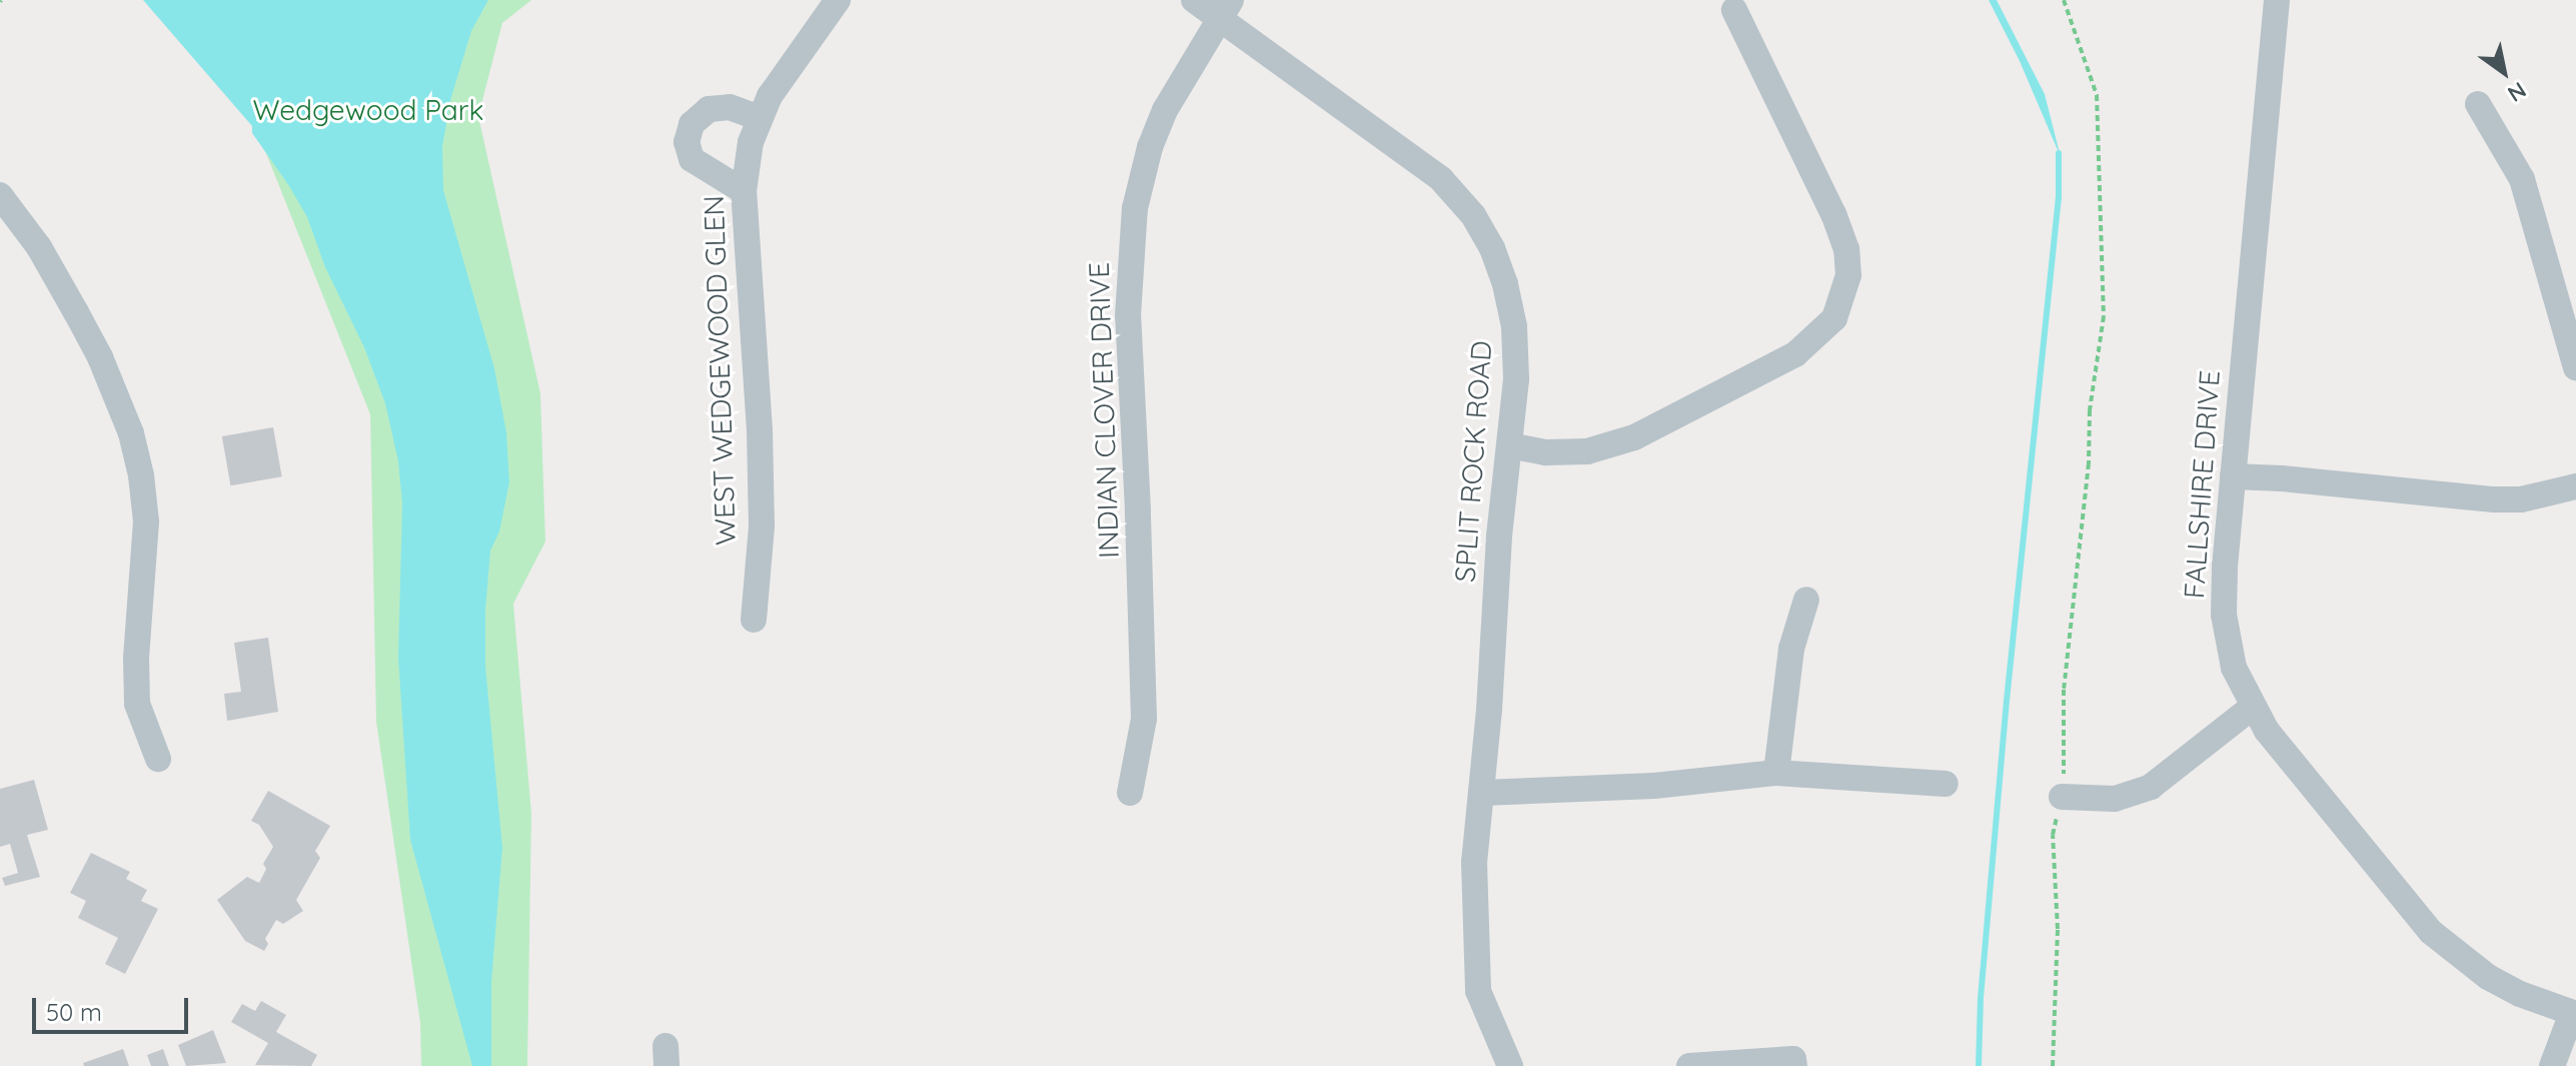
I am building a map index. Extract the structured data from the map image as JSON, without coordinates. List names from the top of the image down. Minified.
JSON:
{"streets":{"street":["WEST WEDGEWOOD GLEN","INDIAN CLOVER DRIVE","SPLIT ROCK ROAD","FALLSHIRE DRIVE"]},"crossings":[["INDIAN CLOVER DRIVE","SPLIT ROCK ROAD"]],"parks":["Wedgewood Park"],"scale_bar":"50 m","north":"bottom right"}
